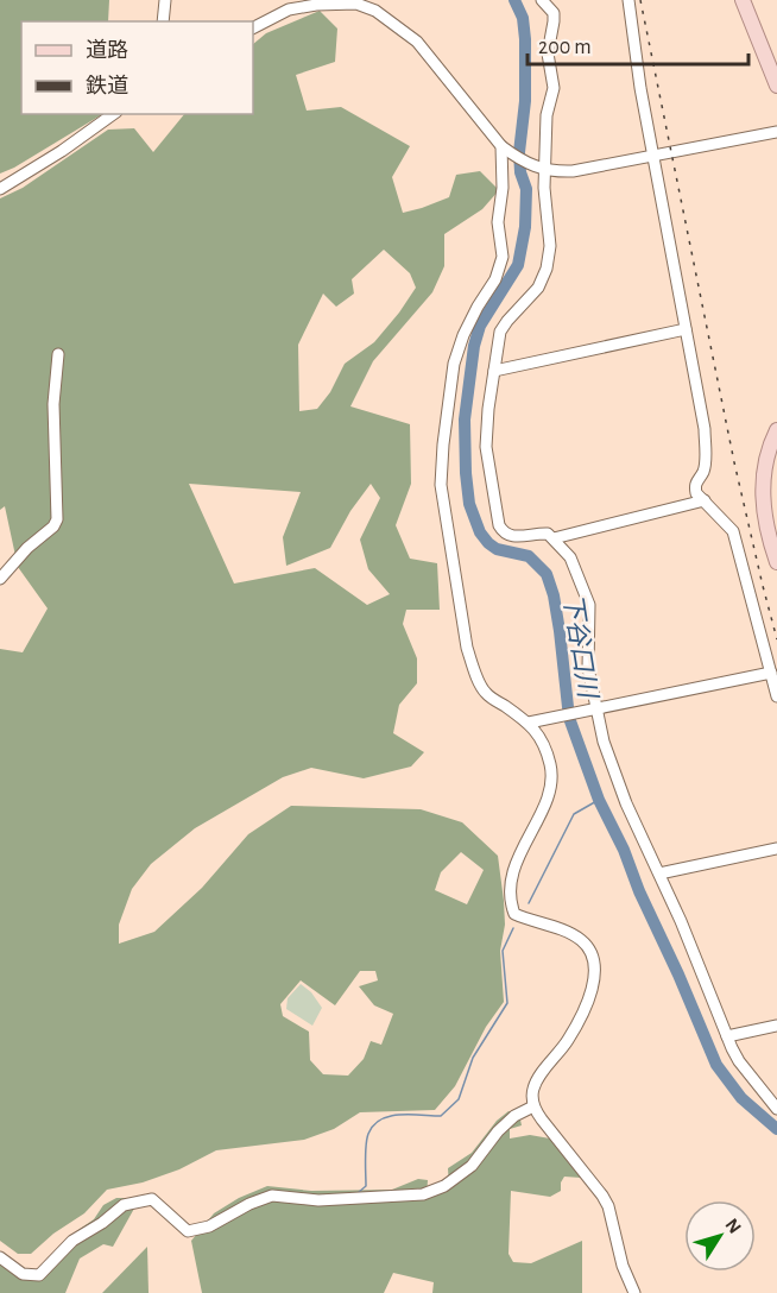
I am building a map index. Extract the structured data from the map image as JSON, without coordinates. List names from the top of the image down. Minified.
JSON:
{"water":["下谷口川"],"legend":["道路","鉄道"],"scale_bar":"200 m","north":"top right"}
